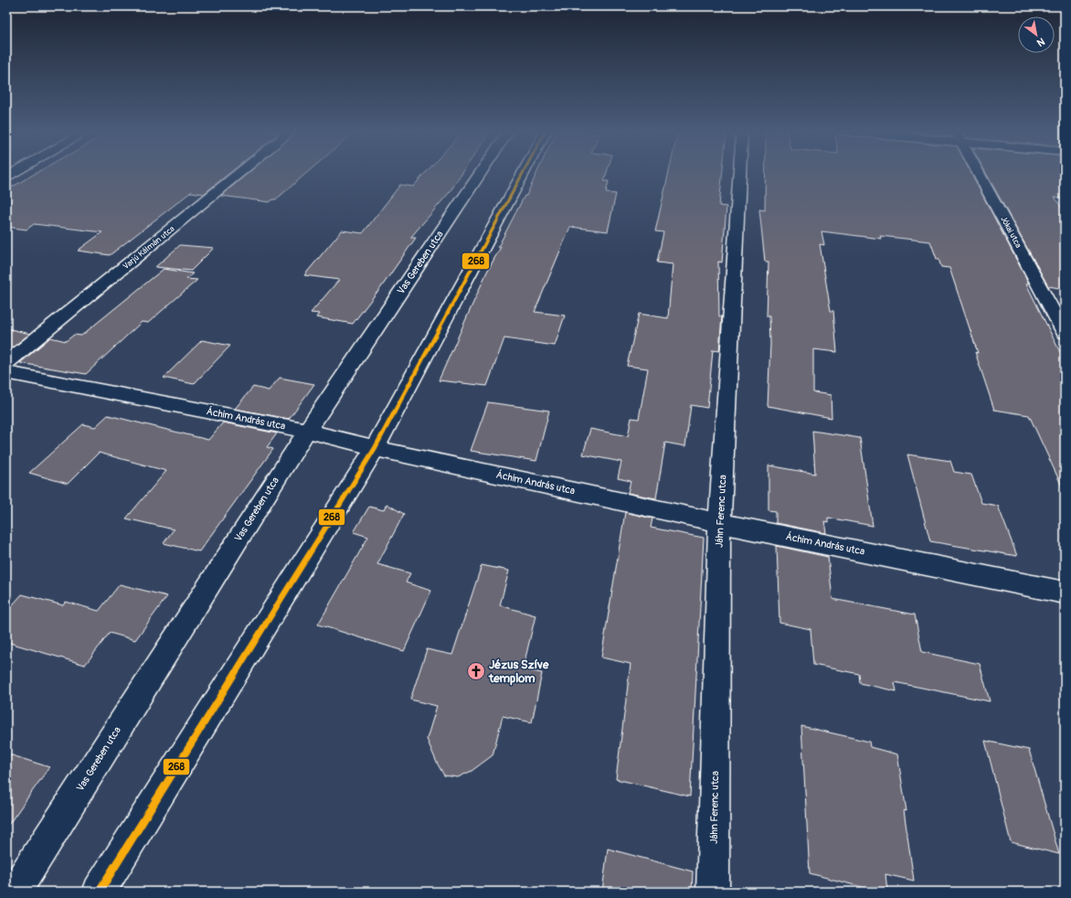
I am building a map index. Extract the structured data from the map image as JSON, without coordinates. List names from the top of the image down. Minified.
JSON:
{"streets":{"street":["Jókai utca","Varjú Kálmán utca","Vas Gereben utca","Áchim András utca","Jáhn Ferenc utca"]},"crossings":[["Vas Gereben utca","Áchim András utca"],["Áchim András utca","Jáhn Ferenc utca"]],"places":{"church":["Jézus Szíve templom"]},"lines":["transit line 268"],"north":"bottom right"}
